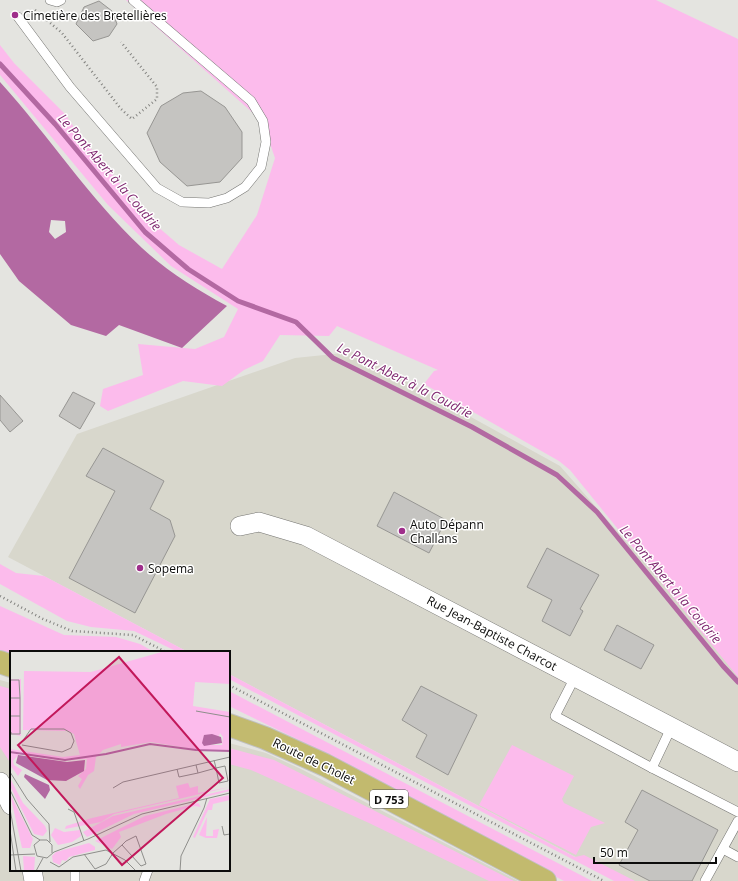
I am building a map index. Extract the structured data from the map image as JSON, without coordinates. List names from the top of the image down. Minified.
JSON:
{"streets":{"main road":["Route de Cholet","D 753"],"street":["Rue Jean-Baptiste Charcot"]},"water":["Le Pont Abert à la Coudrie"],"places":["Cimetière des Bretellières","Auto Dépann Challans","Sopema"],"scale_bar":"50 m"}
